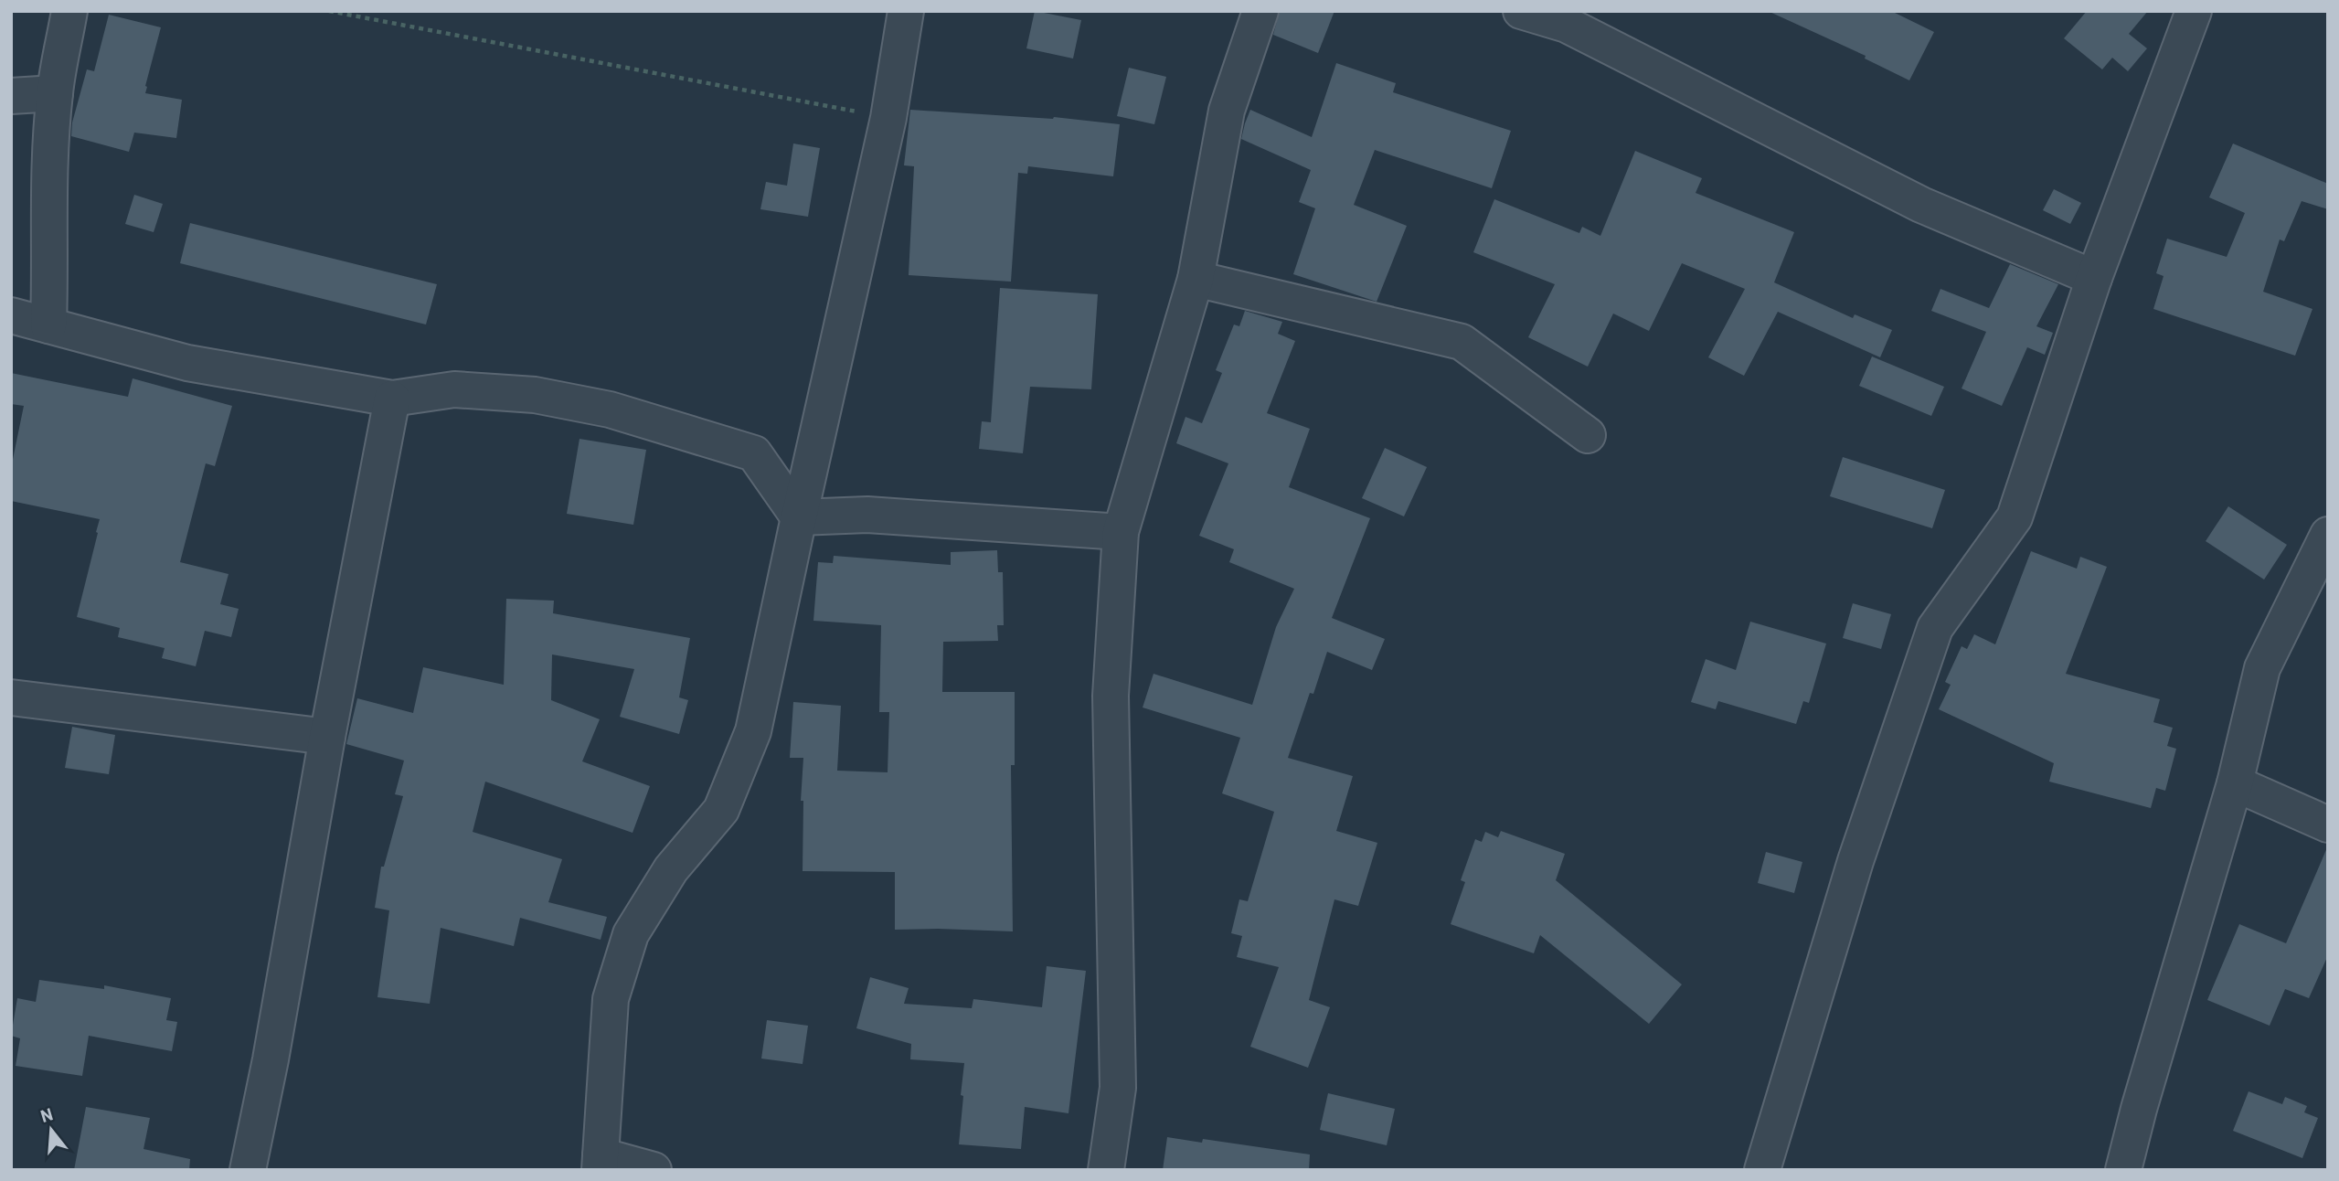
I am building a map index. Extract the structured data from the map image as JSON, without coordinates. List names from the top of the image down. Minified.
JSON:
{"north":"top"}
